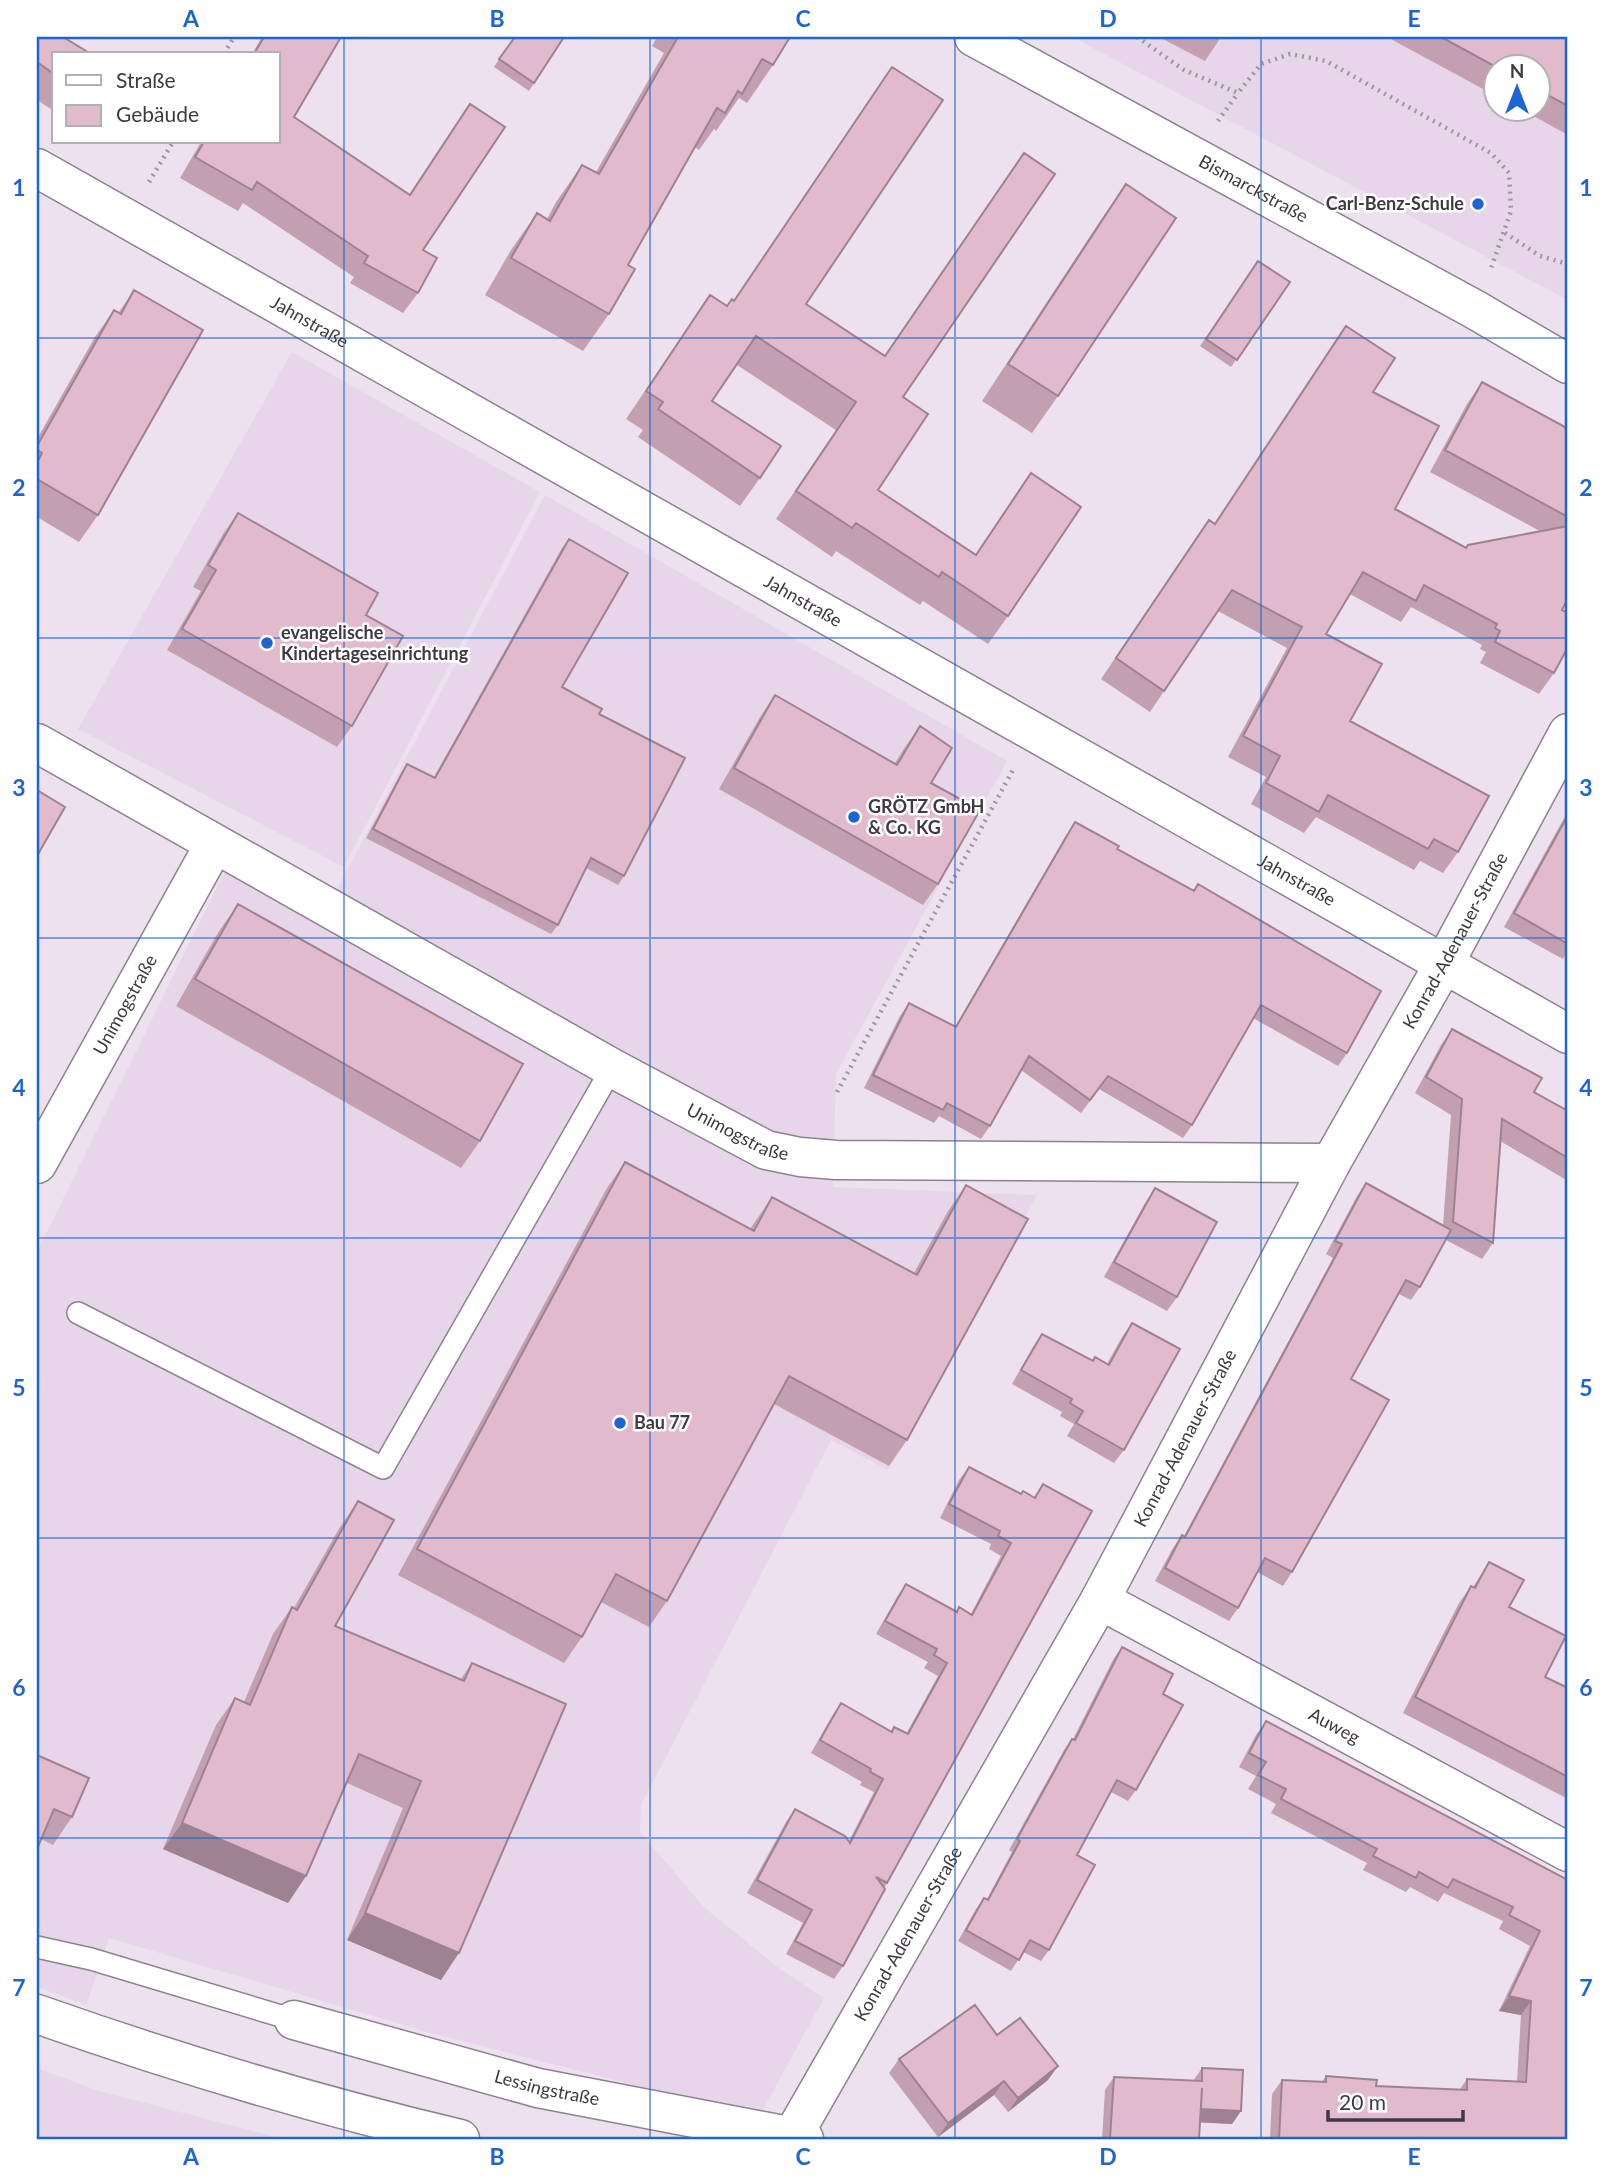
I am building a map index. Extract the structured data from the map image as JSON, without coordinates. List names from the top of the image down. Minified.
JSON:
{"streets":{"street":["Bismarckstraße","Jahnstraße","Konrad-Adenauer-Straße","Unimogstraße","Auweg","Lessingstraße"]},"crossings":[["Jahnstraße","Konrad-Adenauer-Straße"],["Konrad-Adenauer-Straße","Unimogstraße"],["Konrad-Adenauer-Straße","Auweg"],["Konrad-Adenauer-Straße","Lessingstraße"]],"places":["Carl-Benz-Schule","evangelische Kindertageseinrichtung","GRÖTZ GmbH & Co. KG","Bau 77"],"legend":["Straße","Gebäude"],"scale_bar":"20 m","north":"top","grid":{"columns":["A","B","C","D","E"],"rows":["1","2","3","4","5","6","7"]}}
